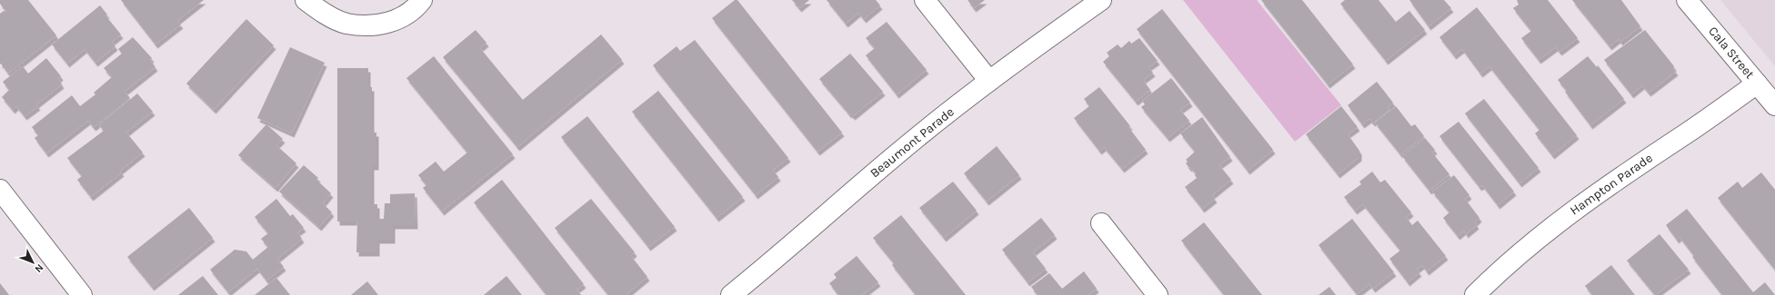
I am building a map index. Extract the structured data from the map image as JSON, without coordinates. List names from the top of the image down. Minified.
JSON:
{"streets":{"street":["Cala Street","Beaumont Parade","Hampton Parade"]},"crossings":[["Cala Street","Hampton Parade"]],"north":"bottom right"}
